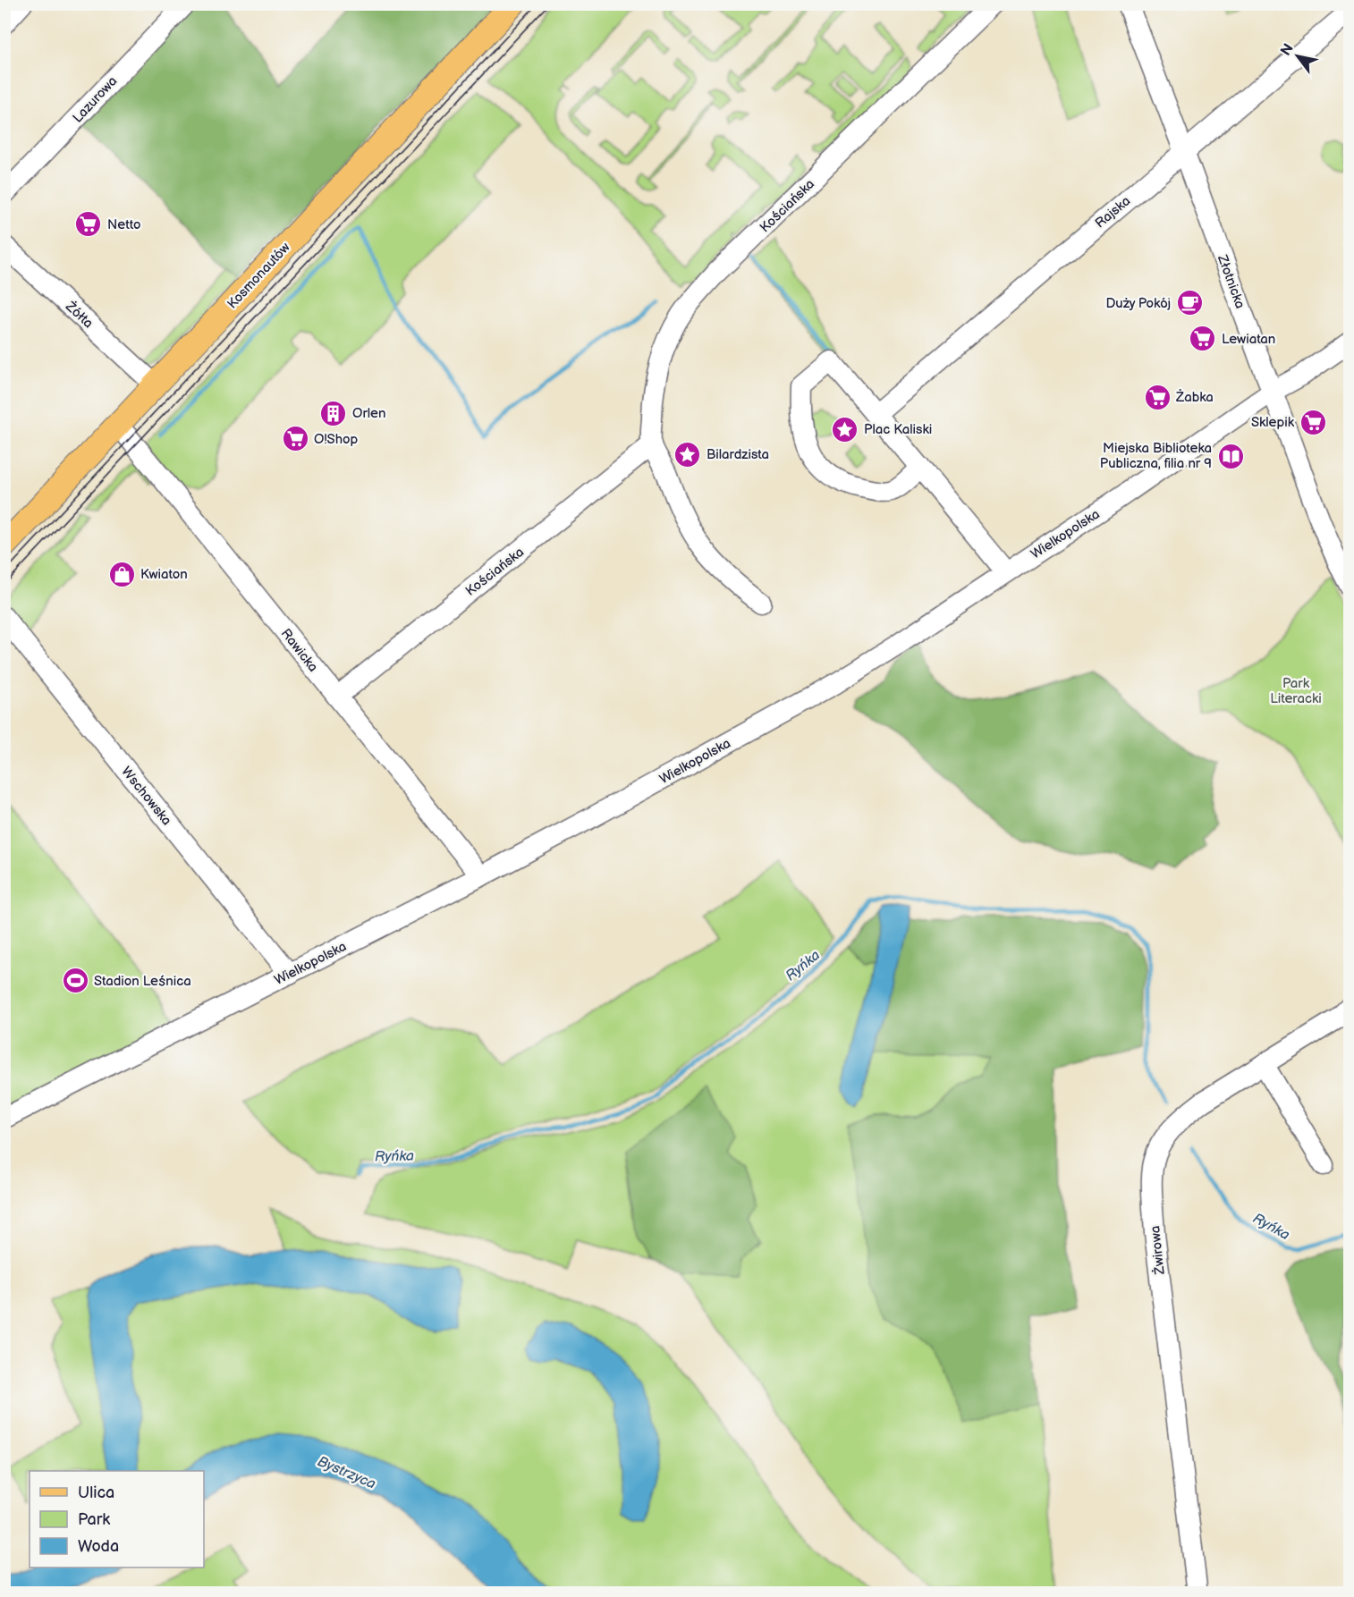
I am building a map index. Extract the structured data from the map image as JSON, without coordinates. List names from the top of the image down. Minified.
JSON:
{"streets":{"main road":["Kosmonautów"],"street":["Lazurowa","Kościańska","Rajska","Złotnicka","Żółta","Wielkopolska","Rawicka","Wschowska","Żwirowa"]},"crossings":[["Kościańska","Rawicka"],["Rajska","Złotnicka"],["Kosmonautów","Żółta"],["Kosmonautów","Rawicka"],["Złotnicka","Wielkopolska"],["Wielkopolska","Rawicka"],["Wielkopolska","Wschowska"]],"water":["Ryńka","Bystrzyca"],"parks":["Park Literacki"],"places":{"supermarket":["Netto","Lewiatan","Żabka","Sklepik","O!Shop"],"cafe":["Duży Pokój"],"building":["Orlen"],"place":["Plac Kaliski","Bilardzista"],"library":["Miejska Biblioteka Publiczna, filia nr 9"],"shop":["Kwiaton"],"sports":["Stadion Leśnica"]},"legend":["Ulica","Park","Woda"],"north":"top left"}
